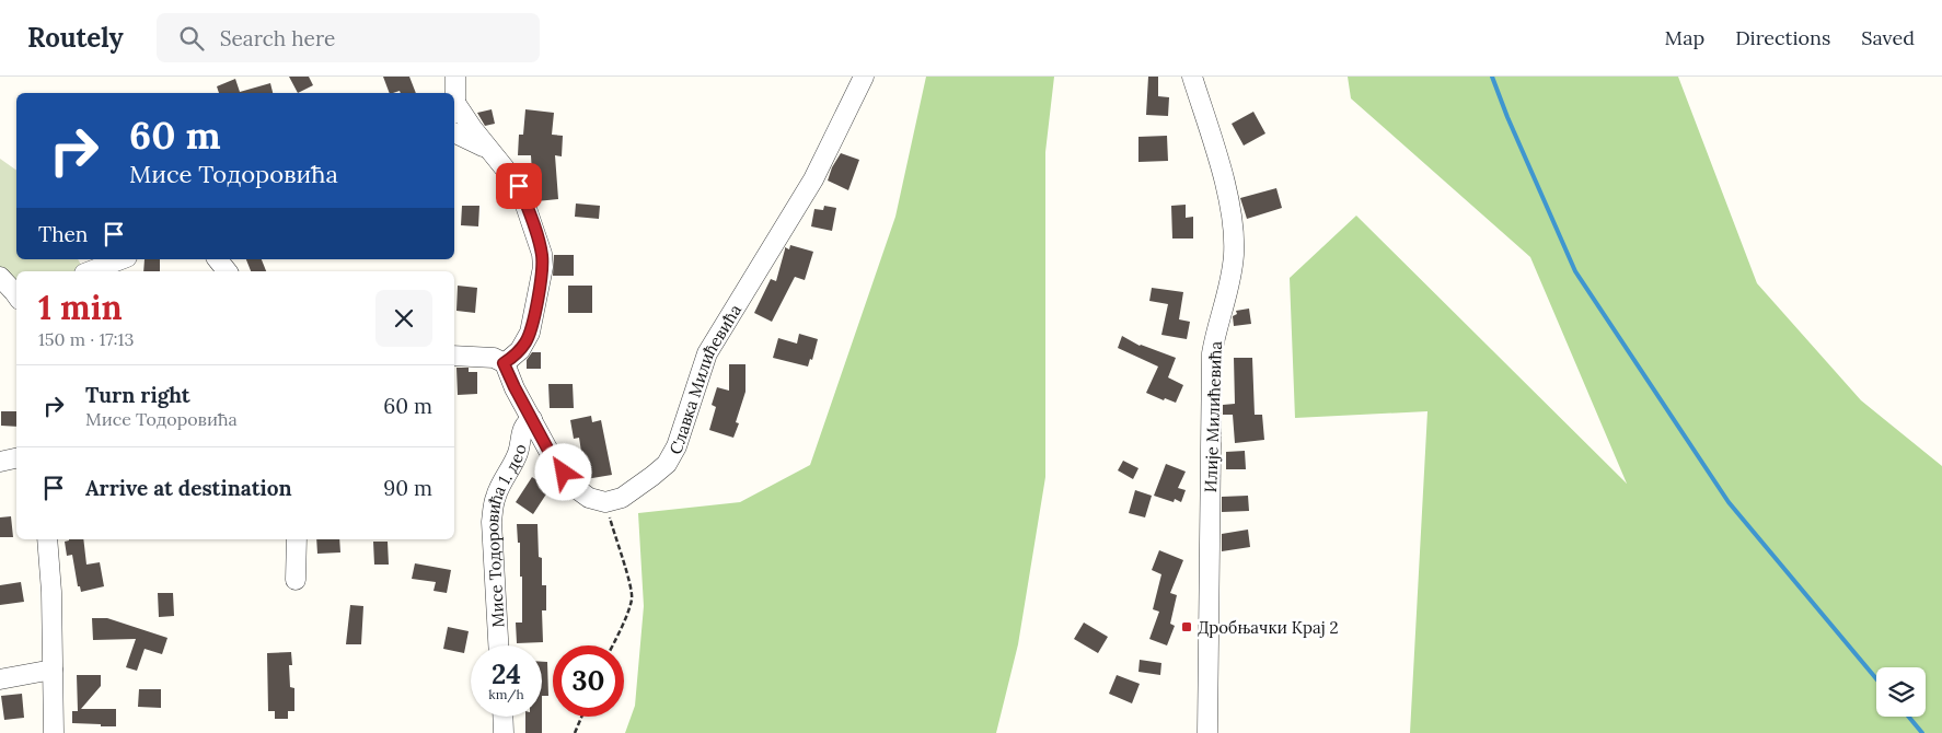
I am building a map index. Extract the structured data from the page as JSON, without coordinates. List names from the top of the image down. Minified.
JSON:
{"streets":{"street":["Славка Милићевића","Илије Милићевића","Мисе Тодоровића 1. део"]},"places":{"transit":["Дробњачки Крај 2"]},"page":{"header":"Routely","search":"Search here","nav":["Map","Directions","Saved"],"turn":["60 m","Мисе Тодоровића"],"then":"Then","heading":["1 min","150 m · 17:13"],"list":[{"name":"Turn right","note":"Мисе Тодоровића","value":"60 m"},{"name":"Arrive at destination","value":"90 m"}],"speed":"24 km/h","limit":"30"}}
